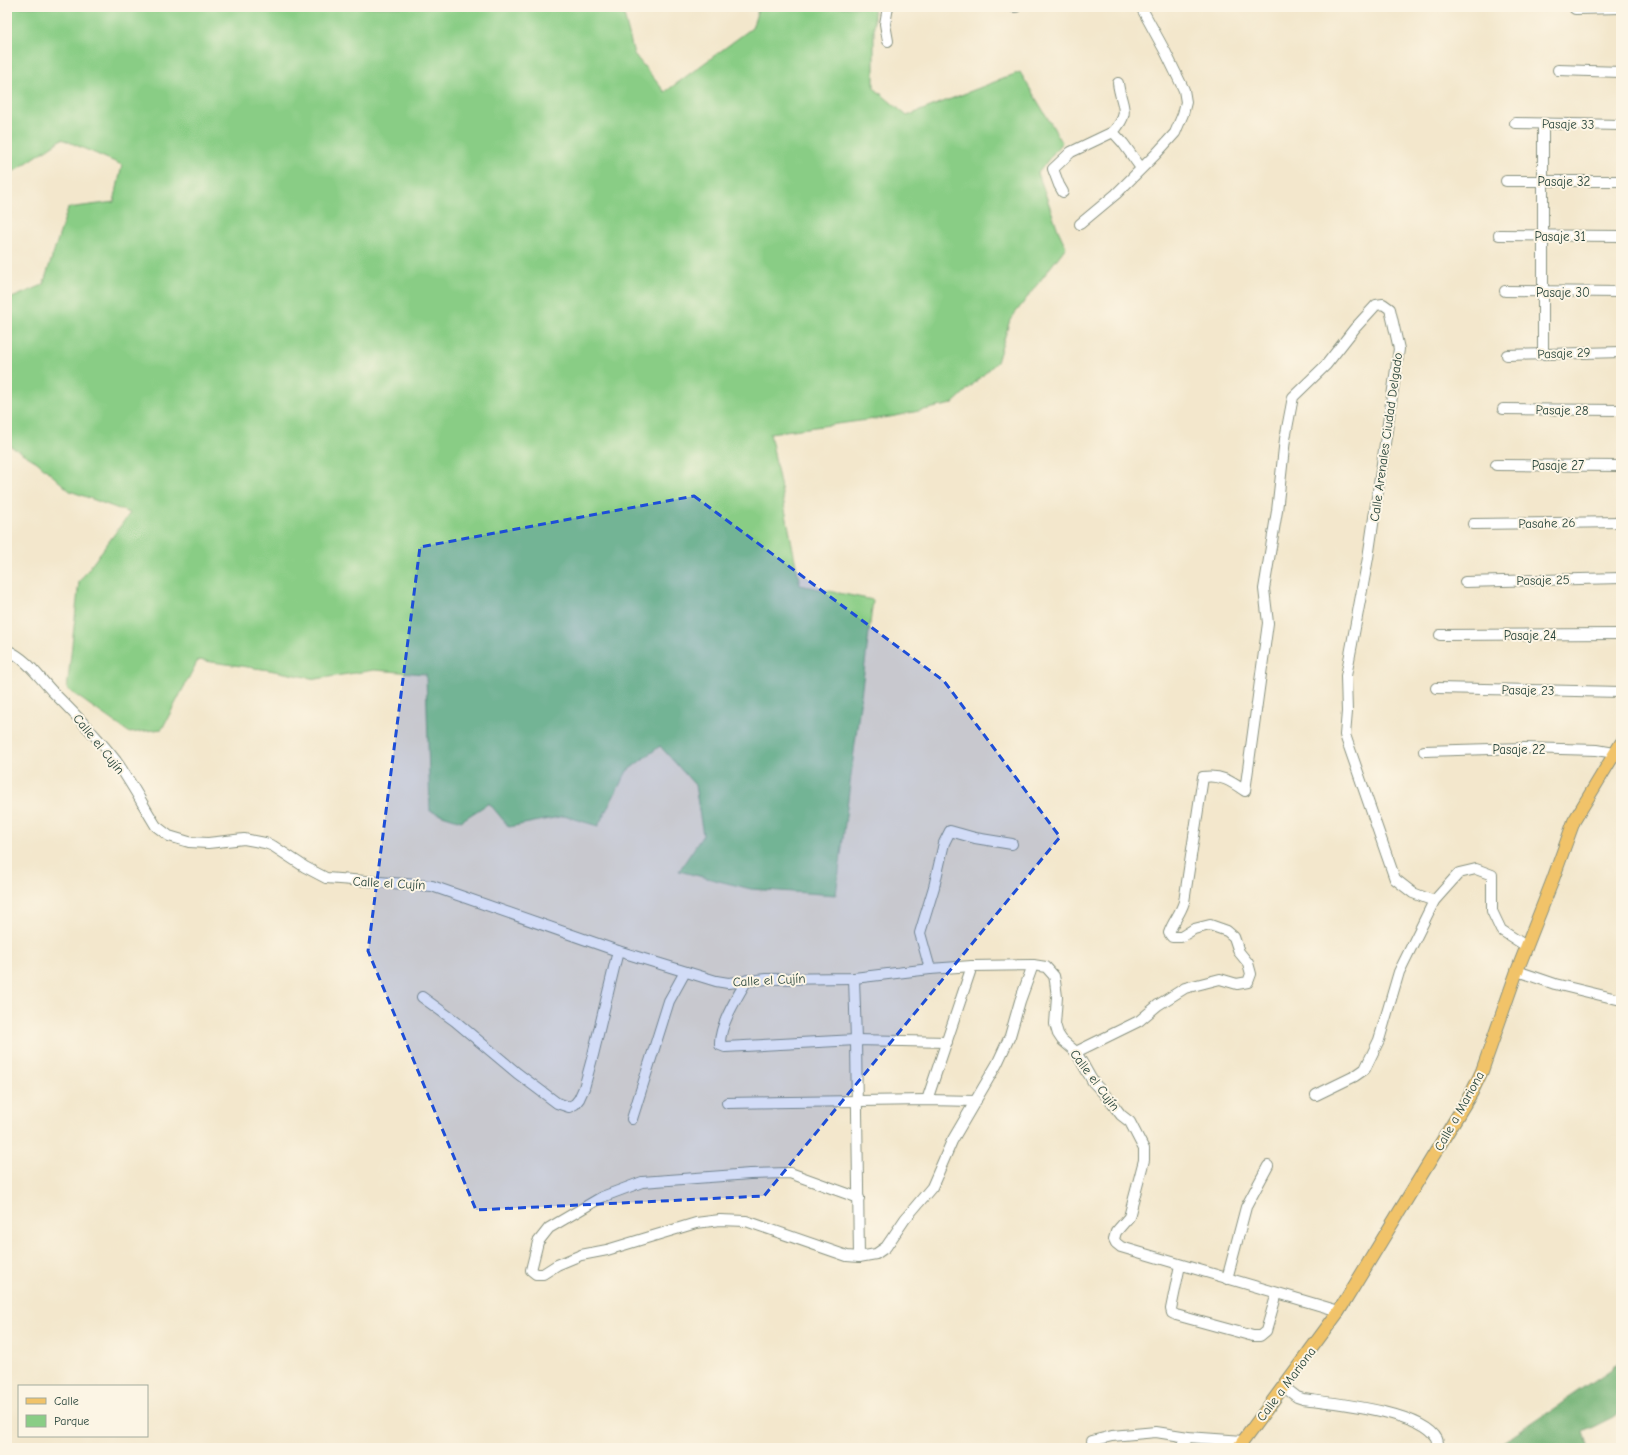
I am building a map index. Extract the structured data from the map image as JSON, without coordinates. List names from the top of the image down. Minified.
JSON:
{"streets":{"main road":["Calle a Mariona"],"street":["Pasaje 33","Pasaje 32","Pasaje 31","Pasaje 30","Pasaje 29","Pasaje 28","Calle Arenales Ciudad Delgado","Pasaje 27","Pasahe 26","Pasaje 25","Pasaje 24","Pasaje 23","Calle el Cujín","Pasaje 22"]},"crossings":[["Calle Arenales Ciudad Delgado","Calle el Cujín"],["Calle el Cujín","Calle a Mariona"],["Pasaje 22","Calle a Mariona"]],"legend":["Calle","Parque"]}
